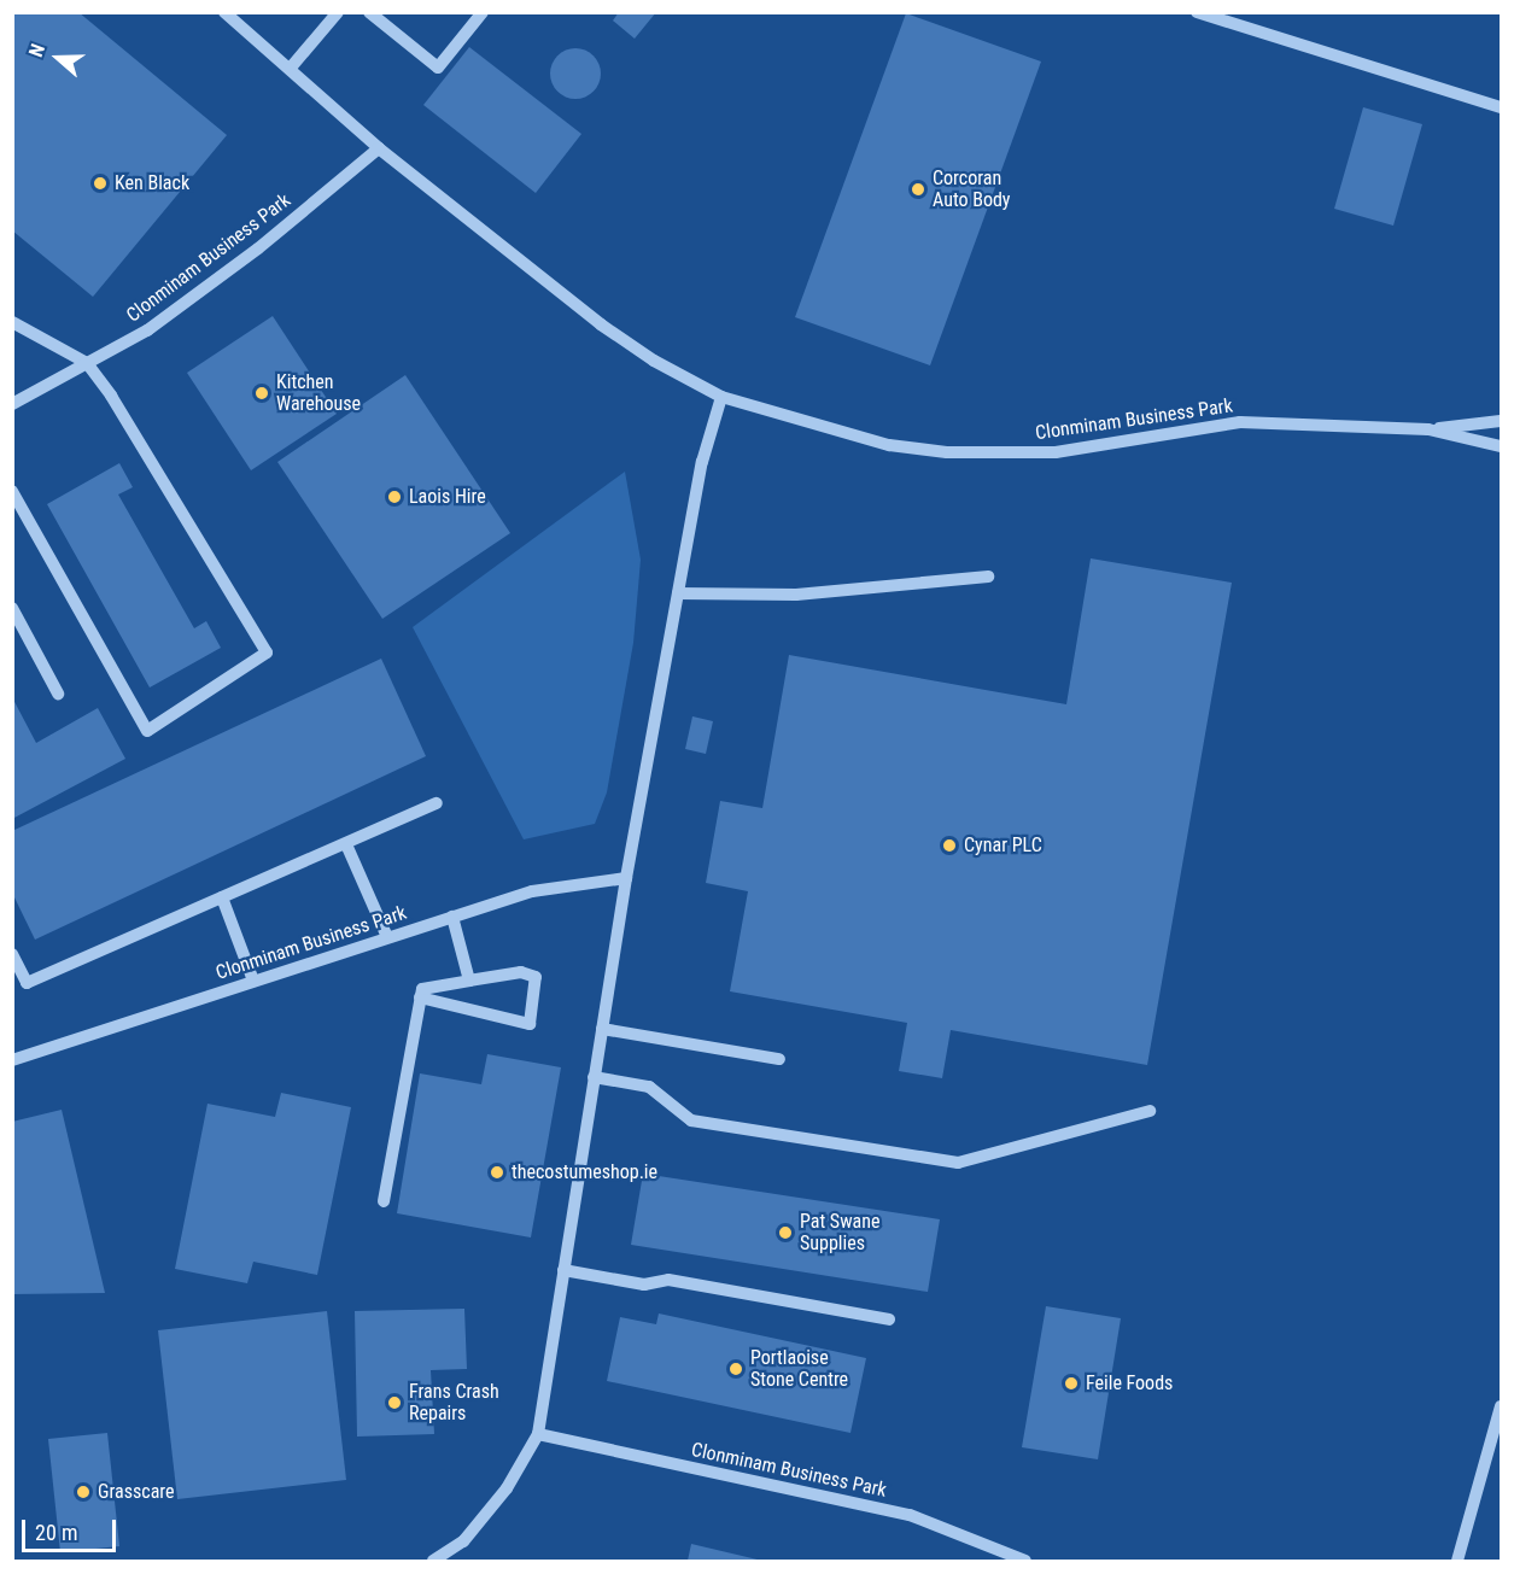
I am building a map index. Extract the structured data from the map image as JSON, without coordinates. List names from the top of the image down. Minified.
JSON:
{"streets":{"street":["Clonminam Business Park"]},"places":["Ken Black","Corcoran Auto Body","Kitchen Warehouse","Laois Hire","Cynar PLC","thecostumeshop.ie","Pat Swane Supplies","Portlaoise Stone Centre","Feile Foods","Frans Crash Repairs","Grasscare"],"scale_bar":"20 m","north":"left"}
